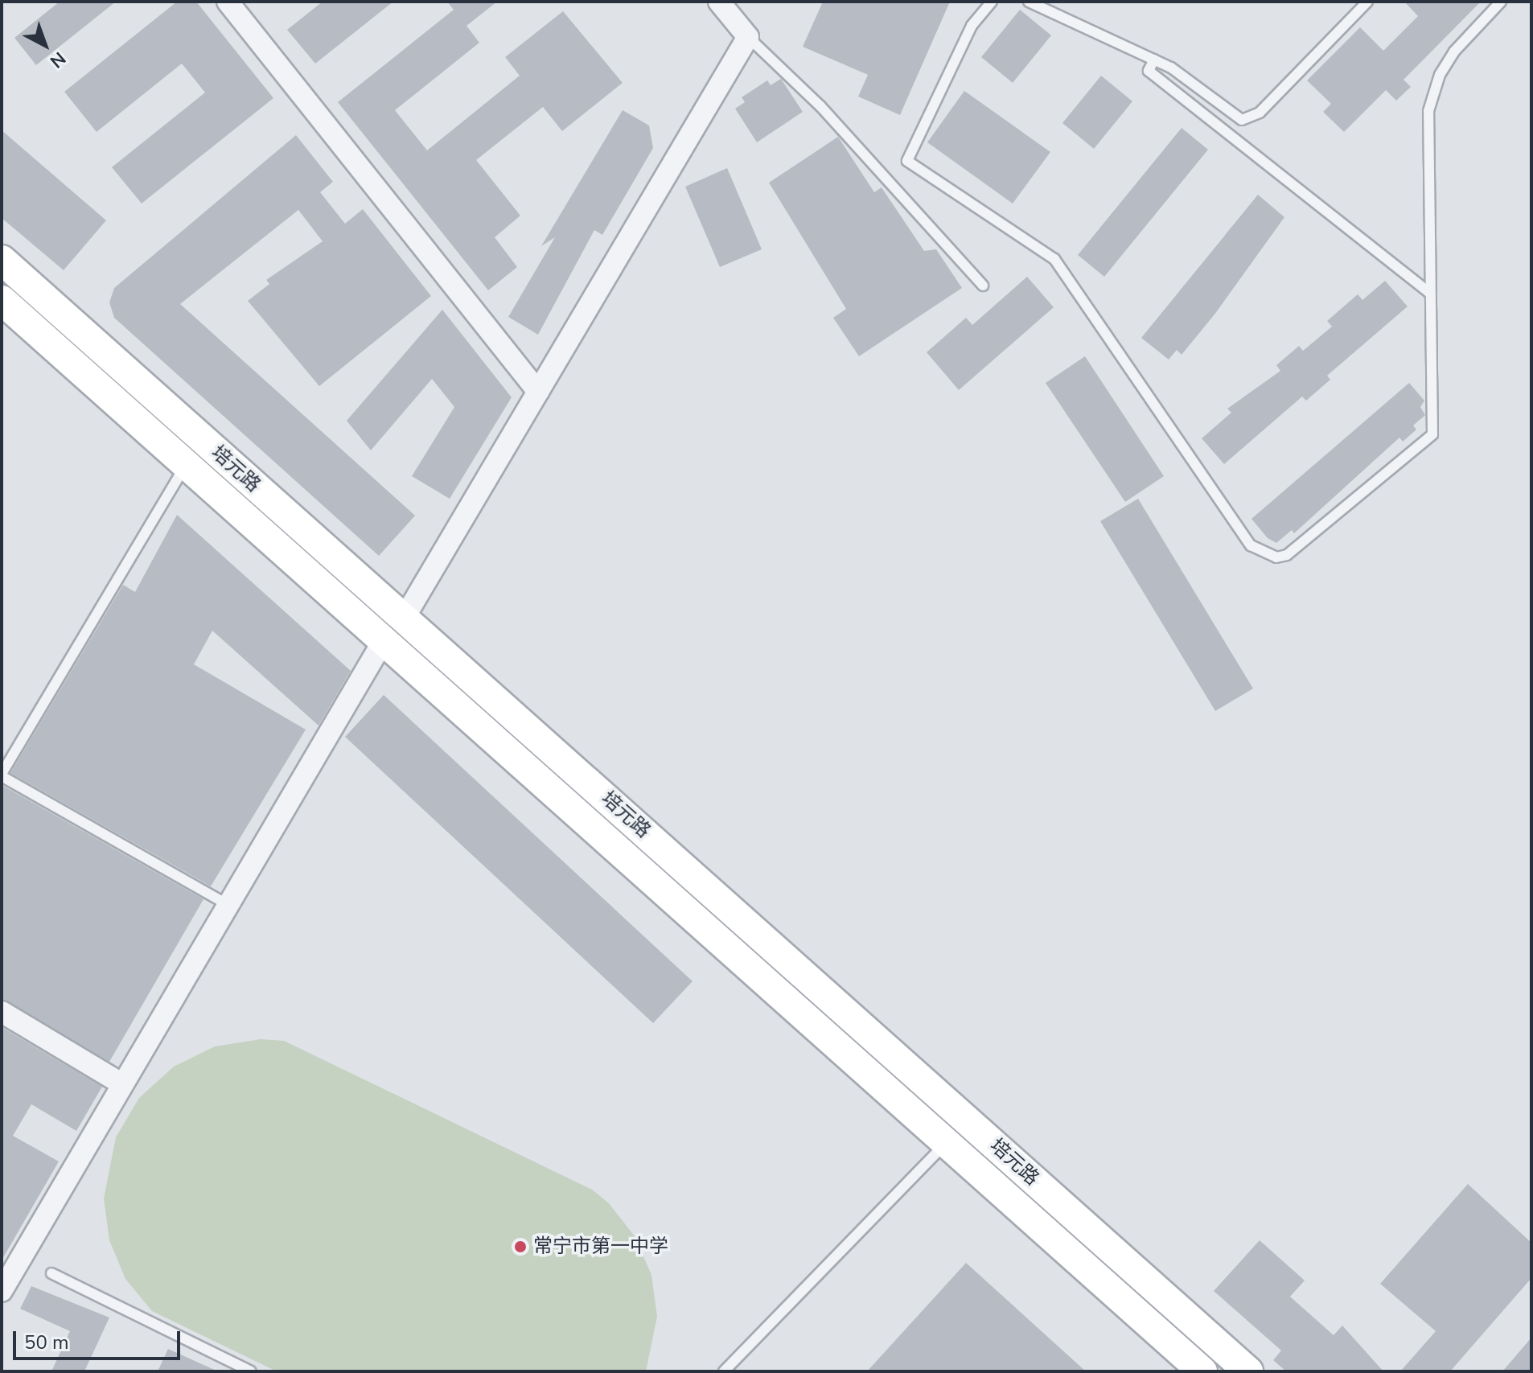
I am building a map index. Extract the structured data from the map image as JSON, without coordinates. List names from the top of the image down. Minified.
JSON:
{"streets":{"main road":["培元路"]},"places":["常宁市第一中学"],"scale_bar":"50 m","north":"bottom right"}
